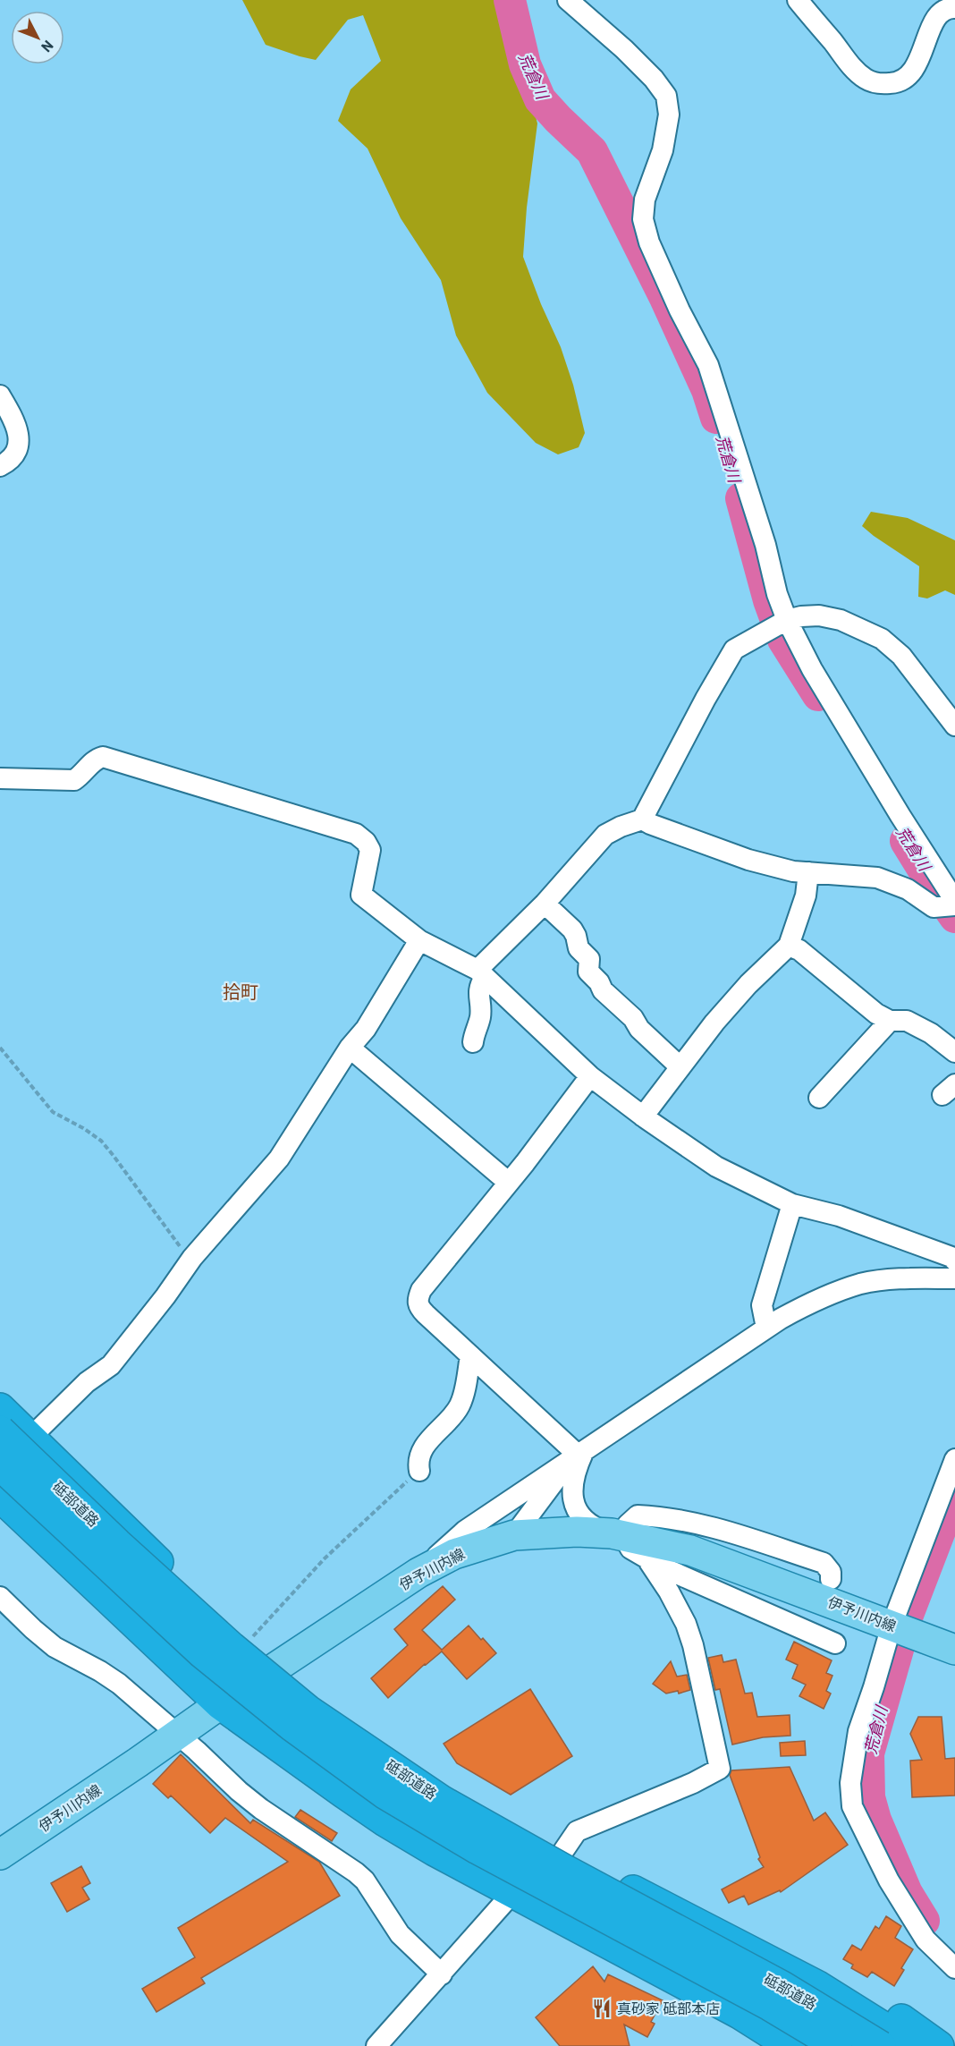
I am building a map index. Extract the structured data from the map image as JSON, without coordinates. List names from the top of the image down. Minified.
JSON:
{"streets":{"highway":["砥部道路"],"main road":["伊予川内線"]},"districts":["拾町"],"water":["荒倉川"],"places":{"restaurant":["真砂家 砥部本店"]},"north":"bottom right"}
